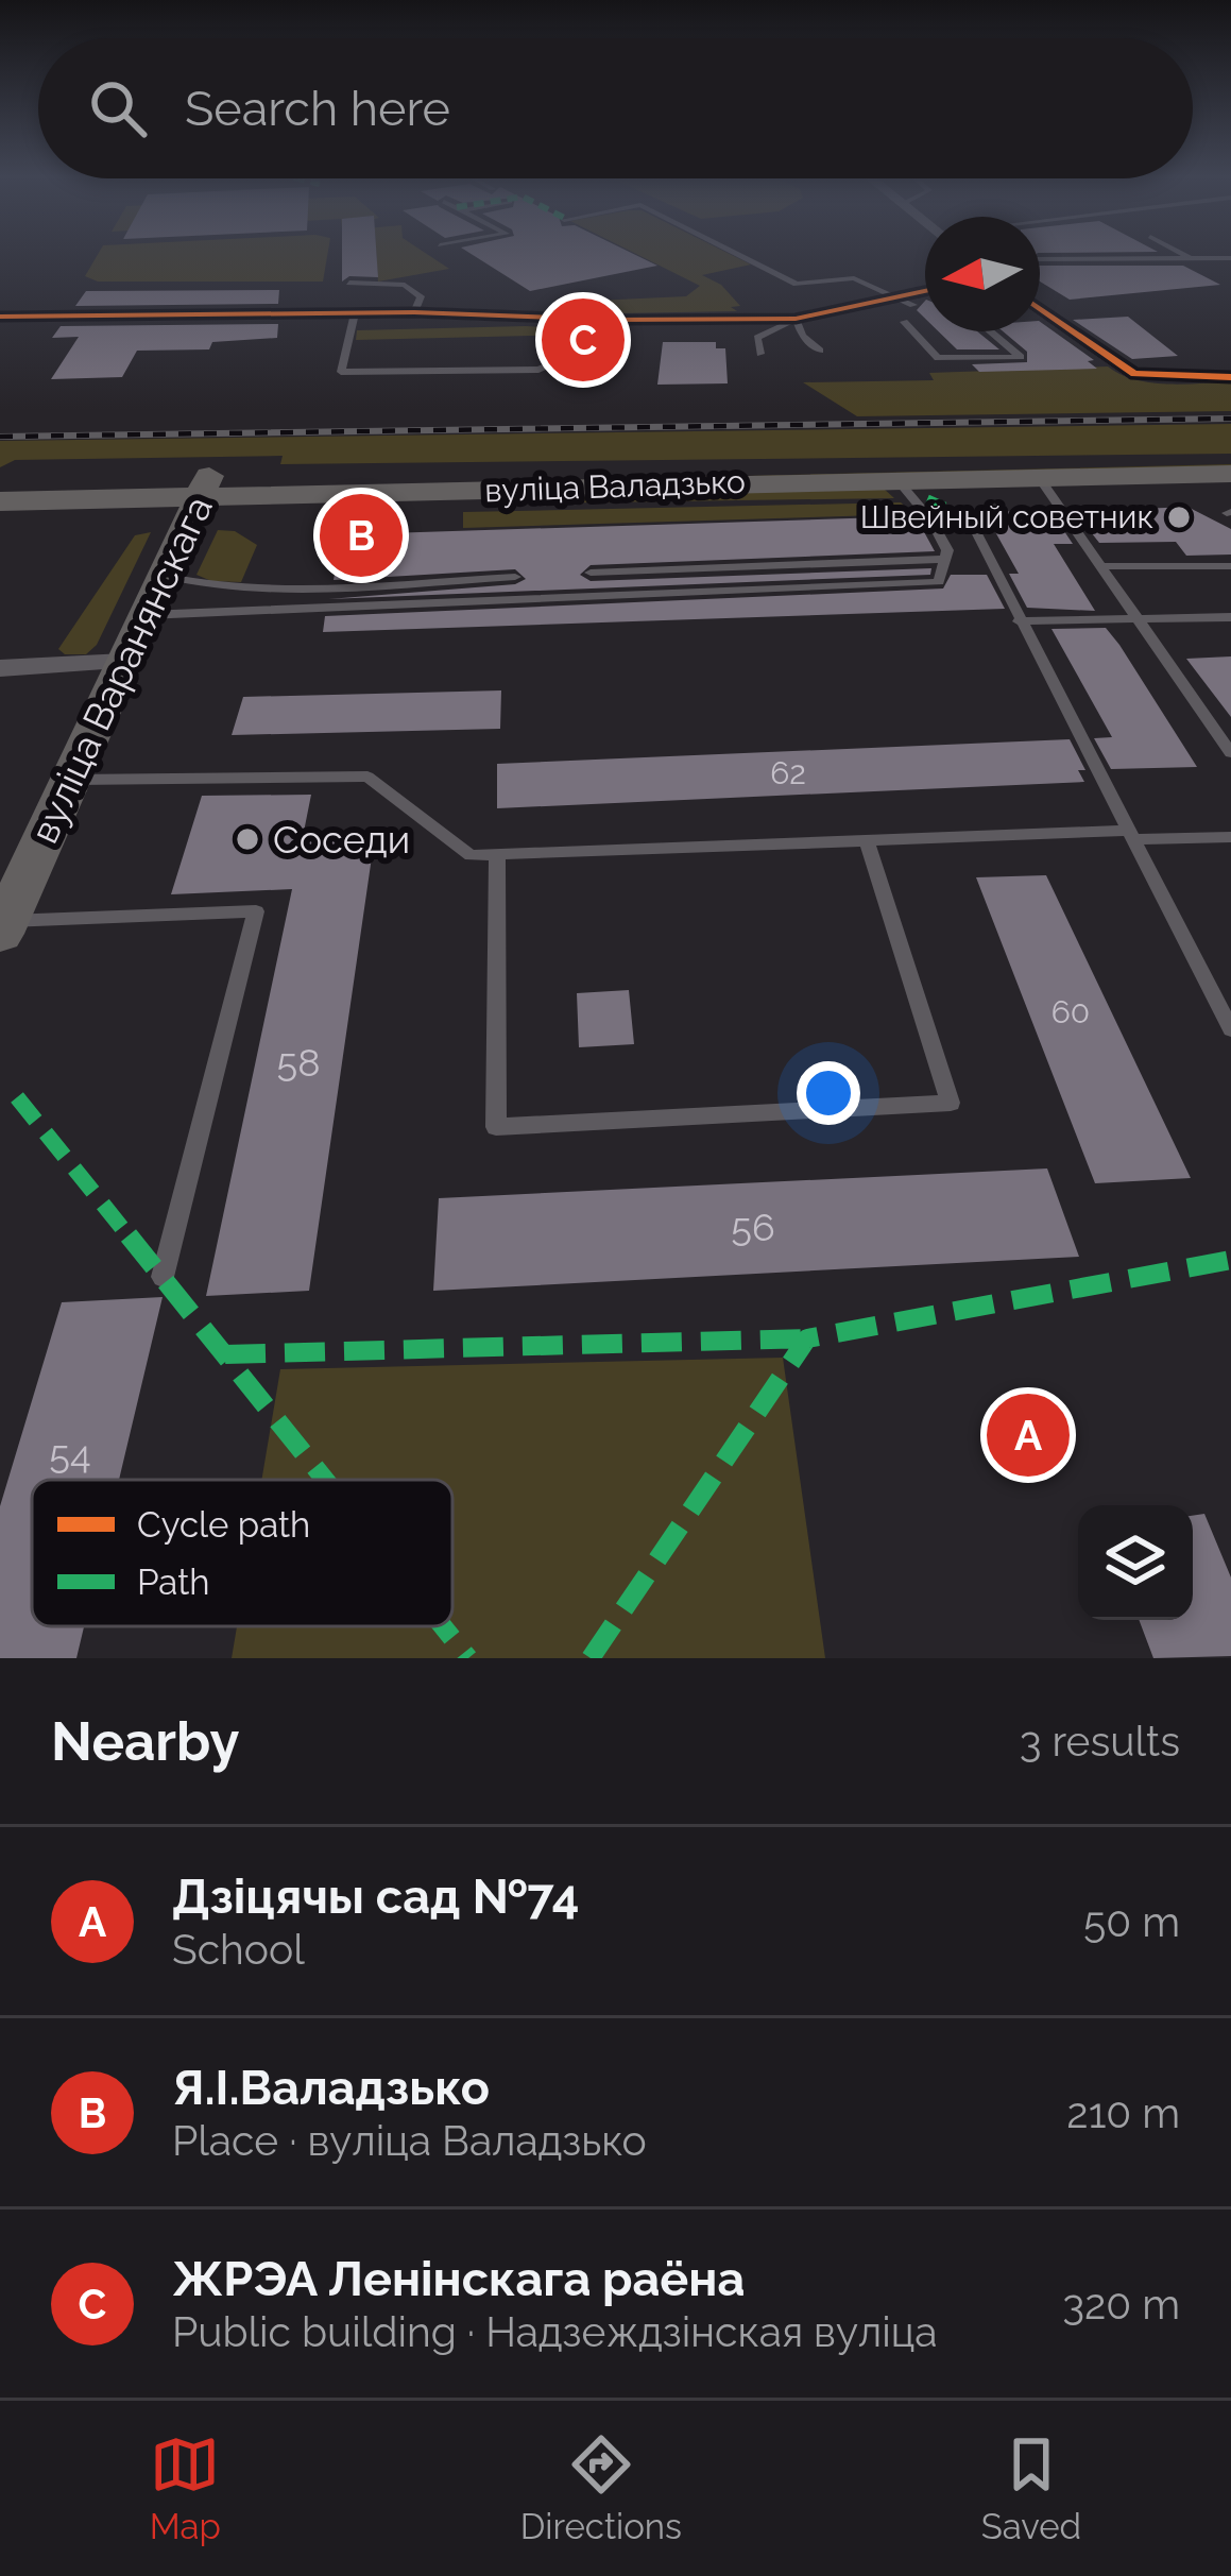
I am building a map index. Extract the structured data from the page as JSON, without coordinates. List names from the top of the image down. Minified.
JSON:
{"streets":{"main road":["вуліца Валадзько","вуліца Варанянскага"]},"crossings":[["вуліца Валадзько","вуліца Варанянскага"]],"places":["Швейный советник","Соседи"],"house_numbers":["62","60","58","56","54"],"legend":["Cycle path","Path"],"north":"left","page":{"search":"Search here","pins":["C","B","A"],"heading":["Nearby","3 results"],"list":[{"mark":"A","name":"Дзіцячы сад №74","note":"School","value":"50 m"},{"mark":"B","name":"Я.І.Валадзько","note":"Place · вуліца Валадзько","value":"210 m"},{"mark":"C","name":"ЖРЭА Ленінскага раёна","note":"Public building · Надзеждзінская вуліца","value":"320 m"}],"nav":["Map","Directions","Saved"]}}
